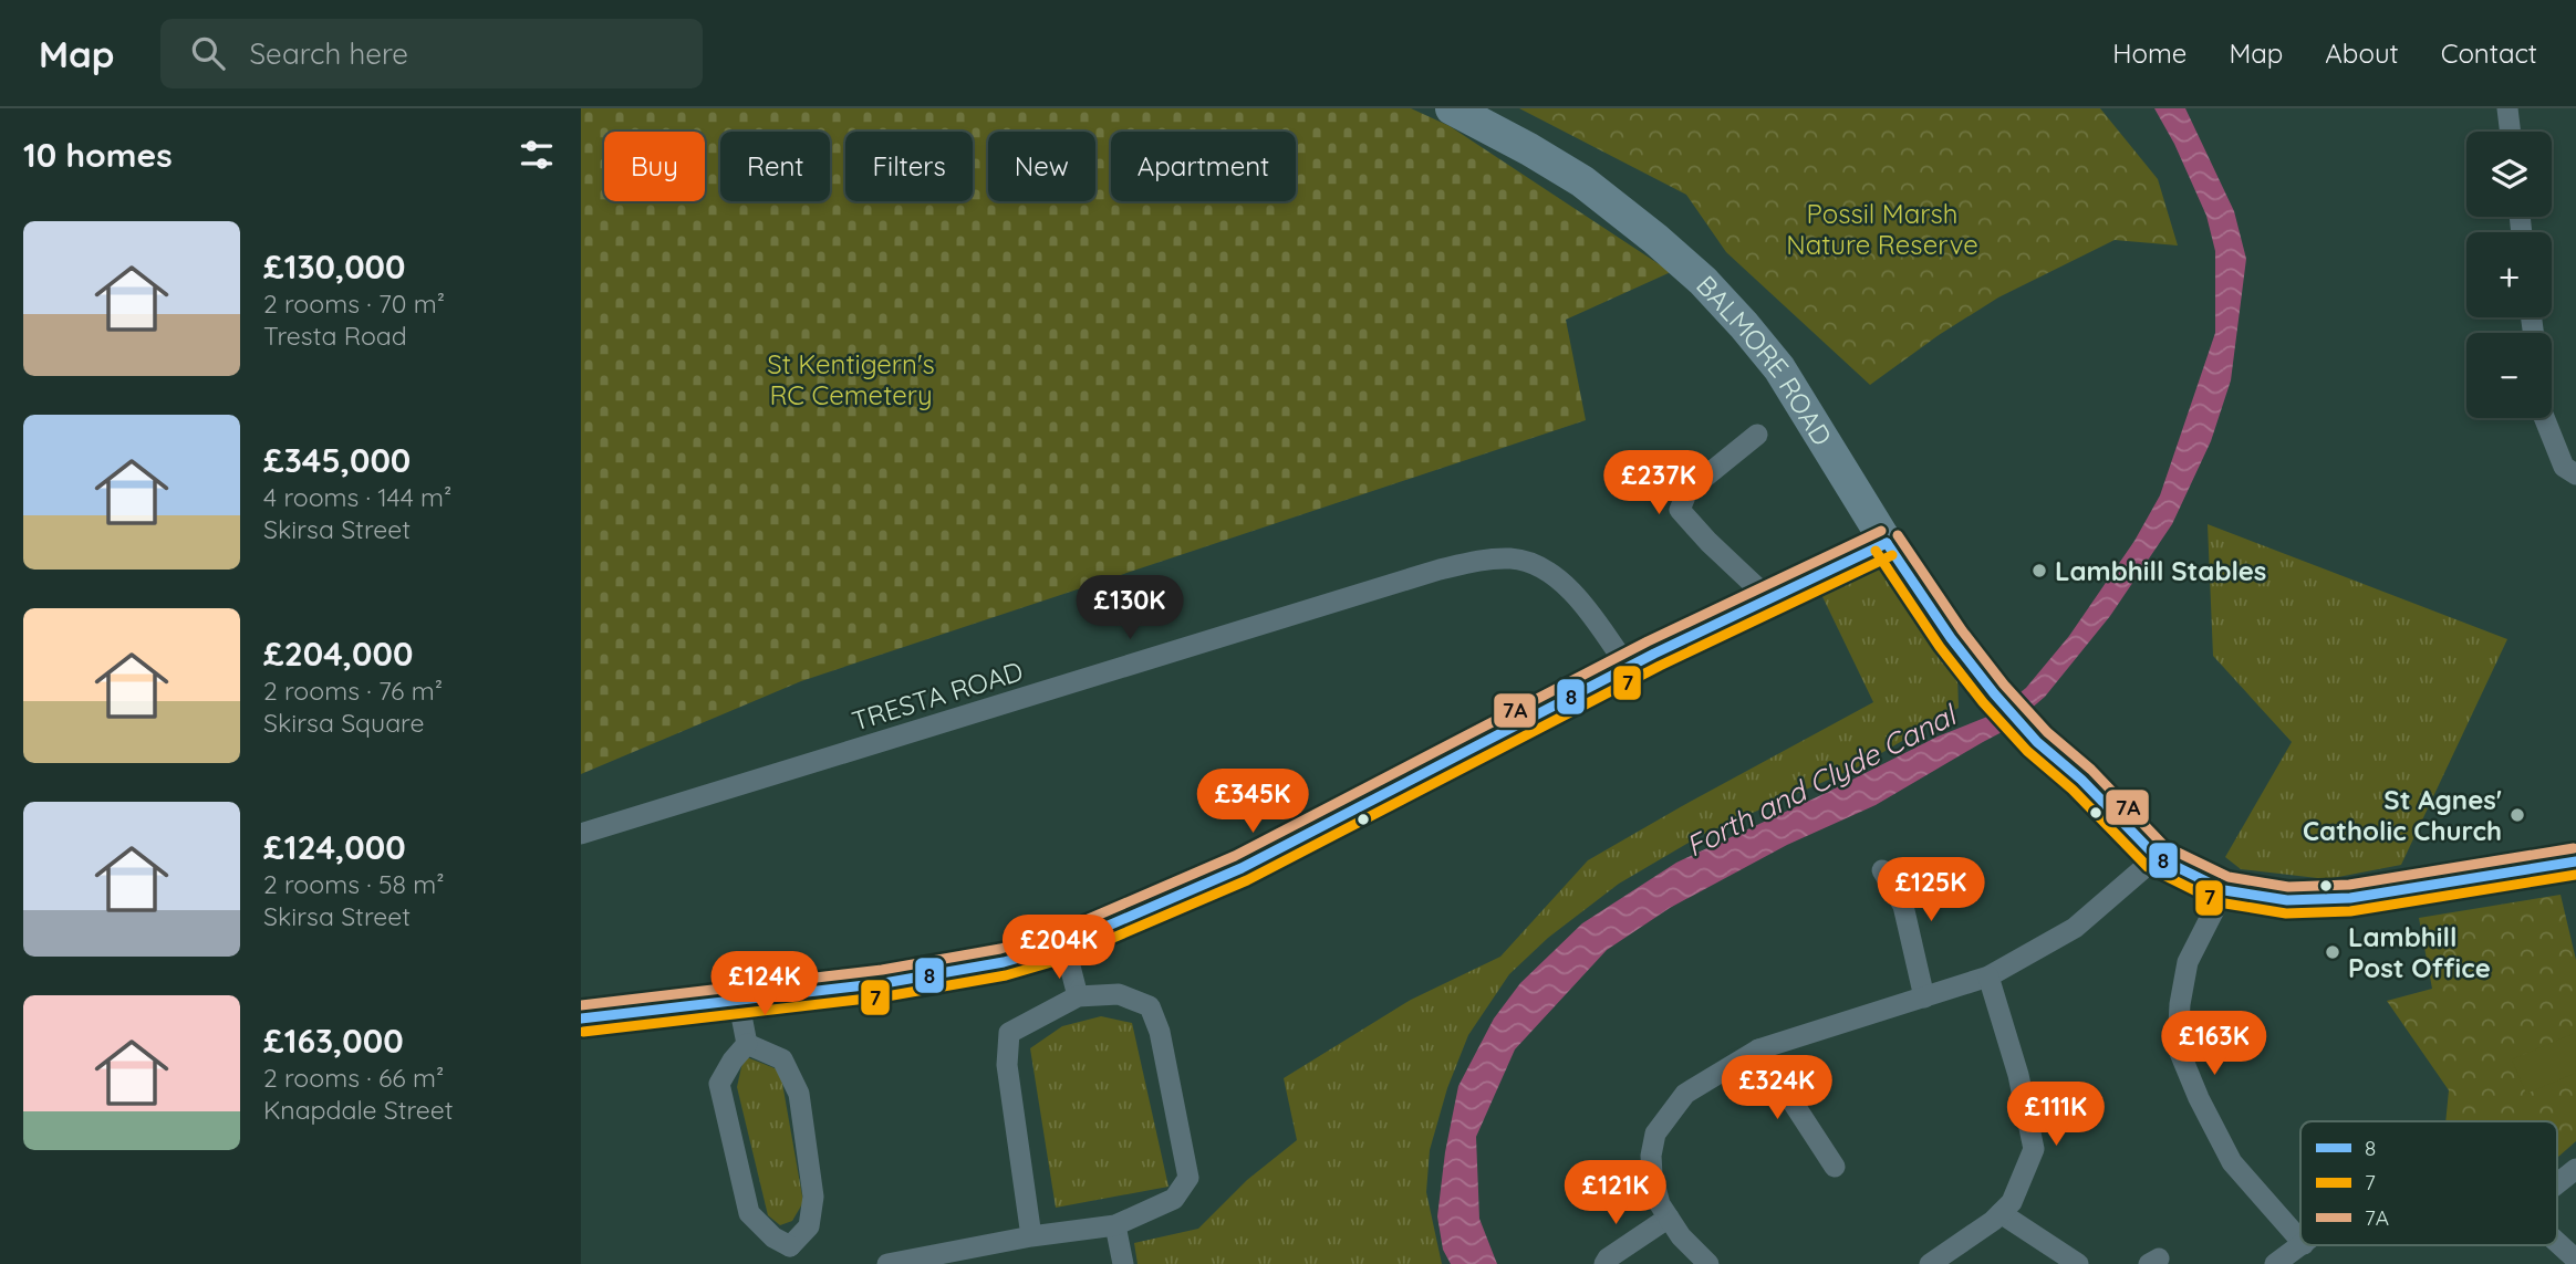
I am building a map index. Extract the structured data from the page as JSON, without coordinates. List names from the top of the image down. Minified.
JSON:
{"streets":{"main road":["BALMORE ROAD"],"street":["TRESTA ROAD"]},"water":["Forth and Clyde Canal"],"parks":["Possil Marsh Nature Reserve","St Kentigern's RC Cemetery"],"places":["Lambhill Stables","St Agnes' Catholic Church","Lambhill Post Office"],"lines":["transit line 7A","transit line 8","transit line 7"],"legend":["8","7","7A"],"page":{"header":"Map","search":"Search here","nav":["Home","Map","About","Contact"],"heading":"10 homes","map_buttons":["+","−"],"chip":["Buy","Rent","Filters","New","Apartment"],"list":[{"name":"£130,000","note":"2 rooms · 70 m² · Tresta Road"},{"name":"£345,000","note":"4 rooms · 144 m² · Skirsa Street"},{"name":"£204,000","note":"2 rooms · 76 m² · Skirsa Square"},{"name":"£124,000","note":"2 rooms · 58 m² · Skirsa Street"},{"name":"£163,000","note":"2 rooms · 66 m² · Knapdale Street"}],"price":["£237K","£130K","£345K","£125K","£204K","£124K","£163K","£324K","£111K","£121K"]}}
